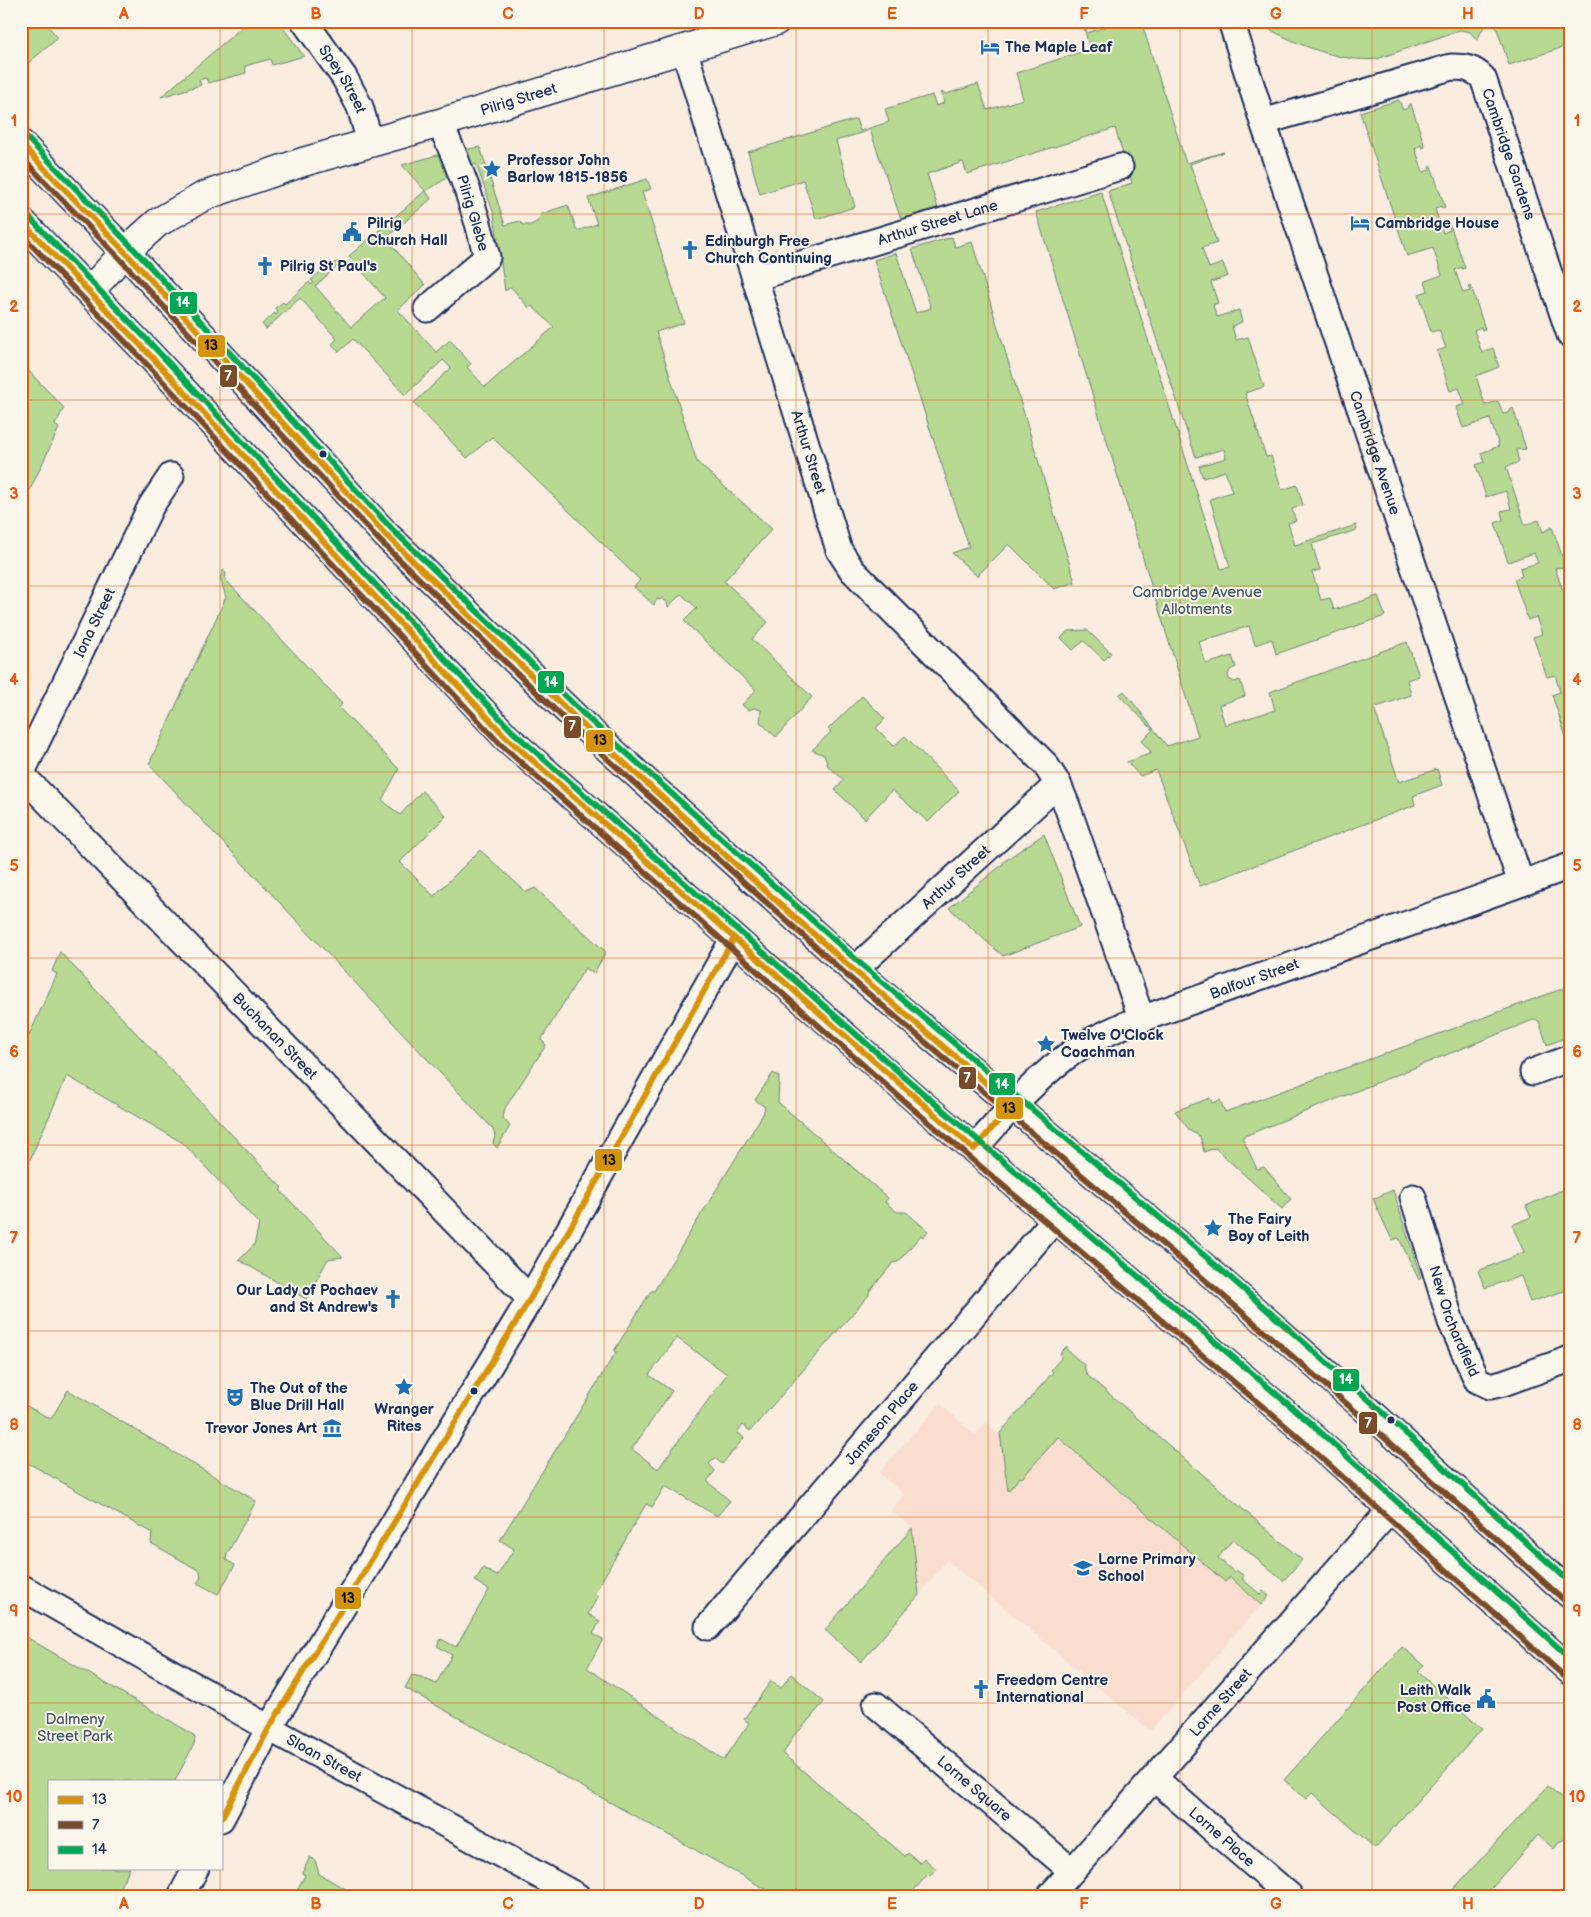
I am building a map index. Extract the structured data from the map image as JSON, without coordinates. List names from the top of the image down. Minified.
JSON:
{"streets":{"main road":["Pilrig Street"],"street":["Spey Street","Cambridge Gardens","Pilrig Glebe","Arthur Street Lane","Arthur Street","Cambridge Avenue","Iona Street","Balfour Street","Buchanan Street","New Orchardfield","Jameson Place","Lorne Street","Sloan Street","Lorne Square","Lorne Place"]},"crossings":[["Spey Street","Pilrig Street"],["Pilrig Street","Pilrig Glebe"],["Pilrig Street","Arthur Street"],["Cambridge Gardens","Cambridge Avenue"],["Arthur Street Lane","Arthur Street"],["Arthur Street","Balfour Street"],["Cambridge Avenue","Balfour Street"],["Iona Street","Buchanan Street"],["Lorne Street","Lorne Square"],["Lorne Street","Lorne Place"]],"parks":["Cambridge Avenue Allotments","Dalmeny Street Park"],"places":{"hotel":["The Maple Leaf","Cambridge House"],"place":["Professor John Barlow 1815-1856","Twelve O'Clock Coachman","The Fairy Boy of Leith","Wranger Rites"],"public building":["Pilrig Church Hall","Leith Walk Post Office"],"church":["Edinburgh Free Church Continuing","Pilrig St Paul's","Our Lady of Pochaev and St Andrew's","Freedom Centre International"],"theatre":["The Out of the Blue Drill Hall"],"museum":["Trevor Jones Art"],"school or university":["Lorne Primary School"]},"lines":["transit line 14","transit line 13","transit line 7"],"legend":["13","7","14"],"grid":{"columns":["A","B","C","D","E","F","G","H"],"rows":["1","2","3","4","5","6","7","8","9","10"]}}
